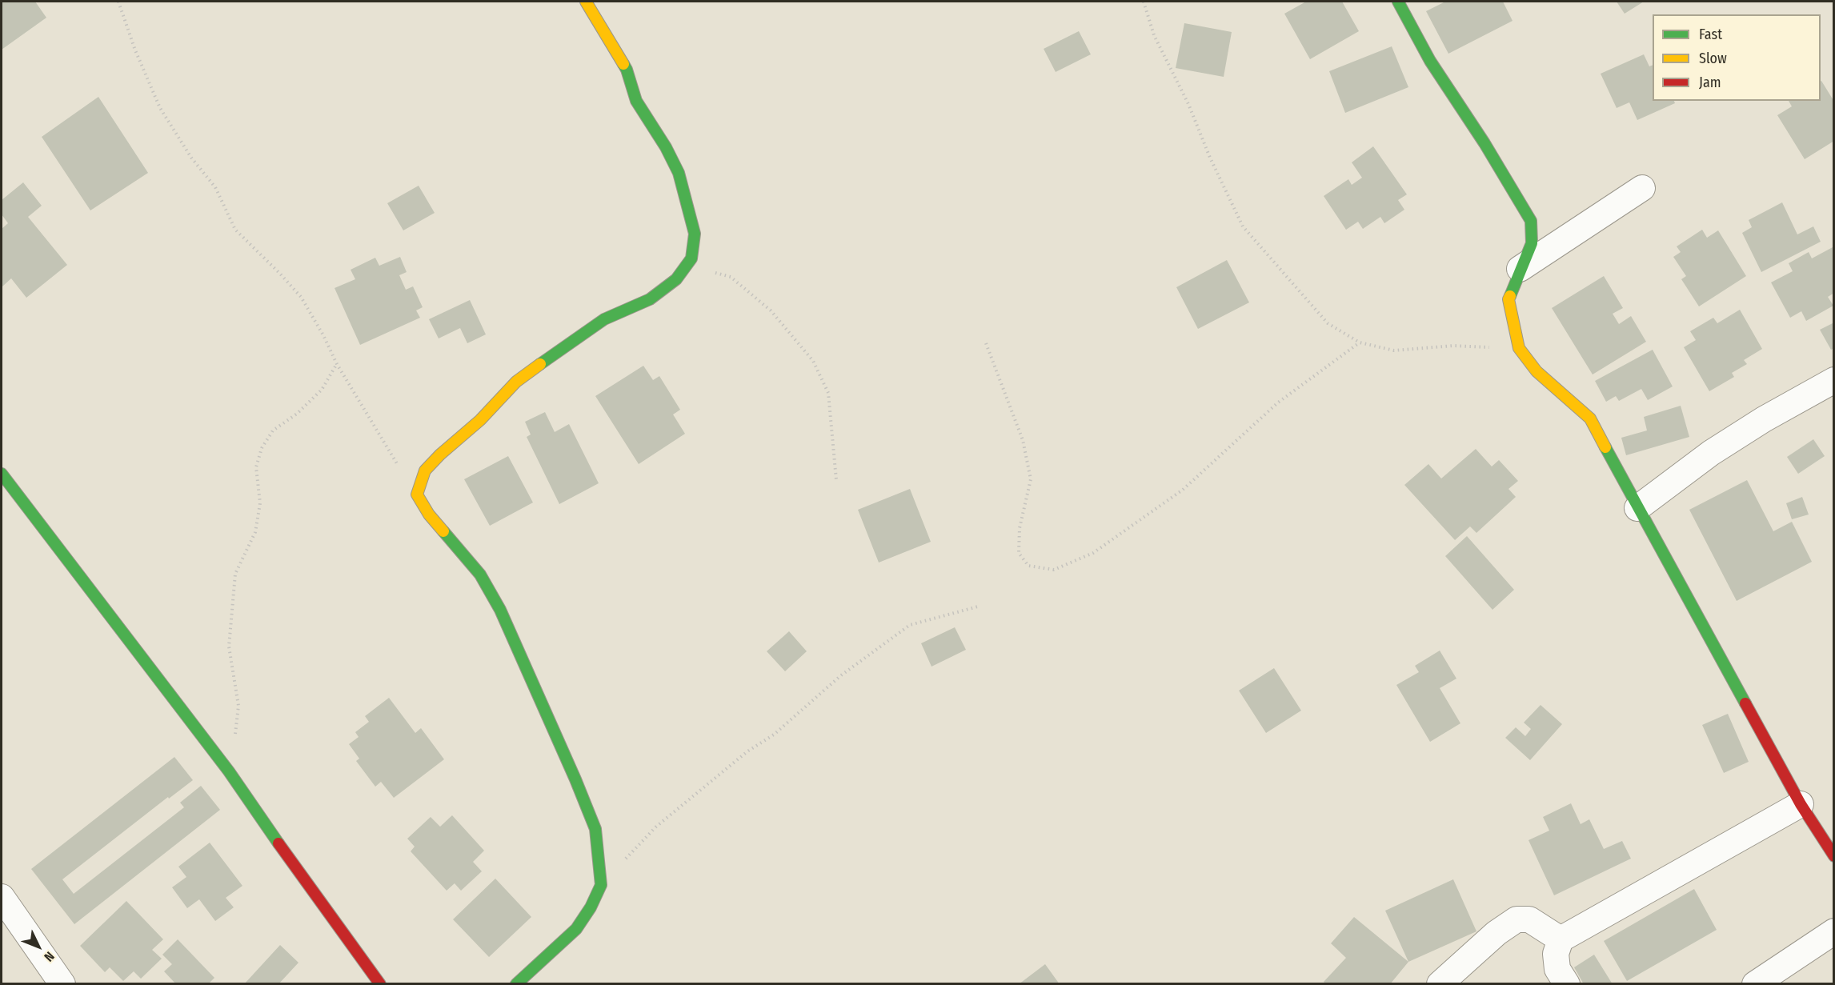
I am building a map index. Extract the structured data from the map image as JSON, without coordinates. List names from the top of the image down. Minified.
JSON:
{"legend":["Fast","Slow","Jam"],"north":"bottom right"}
